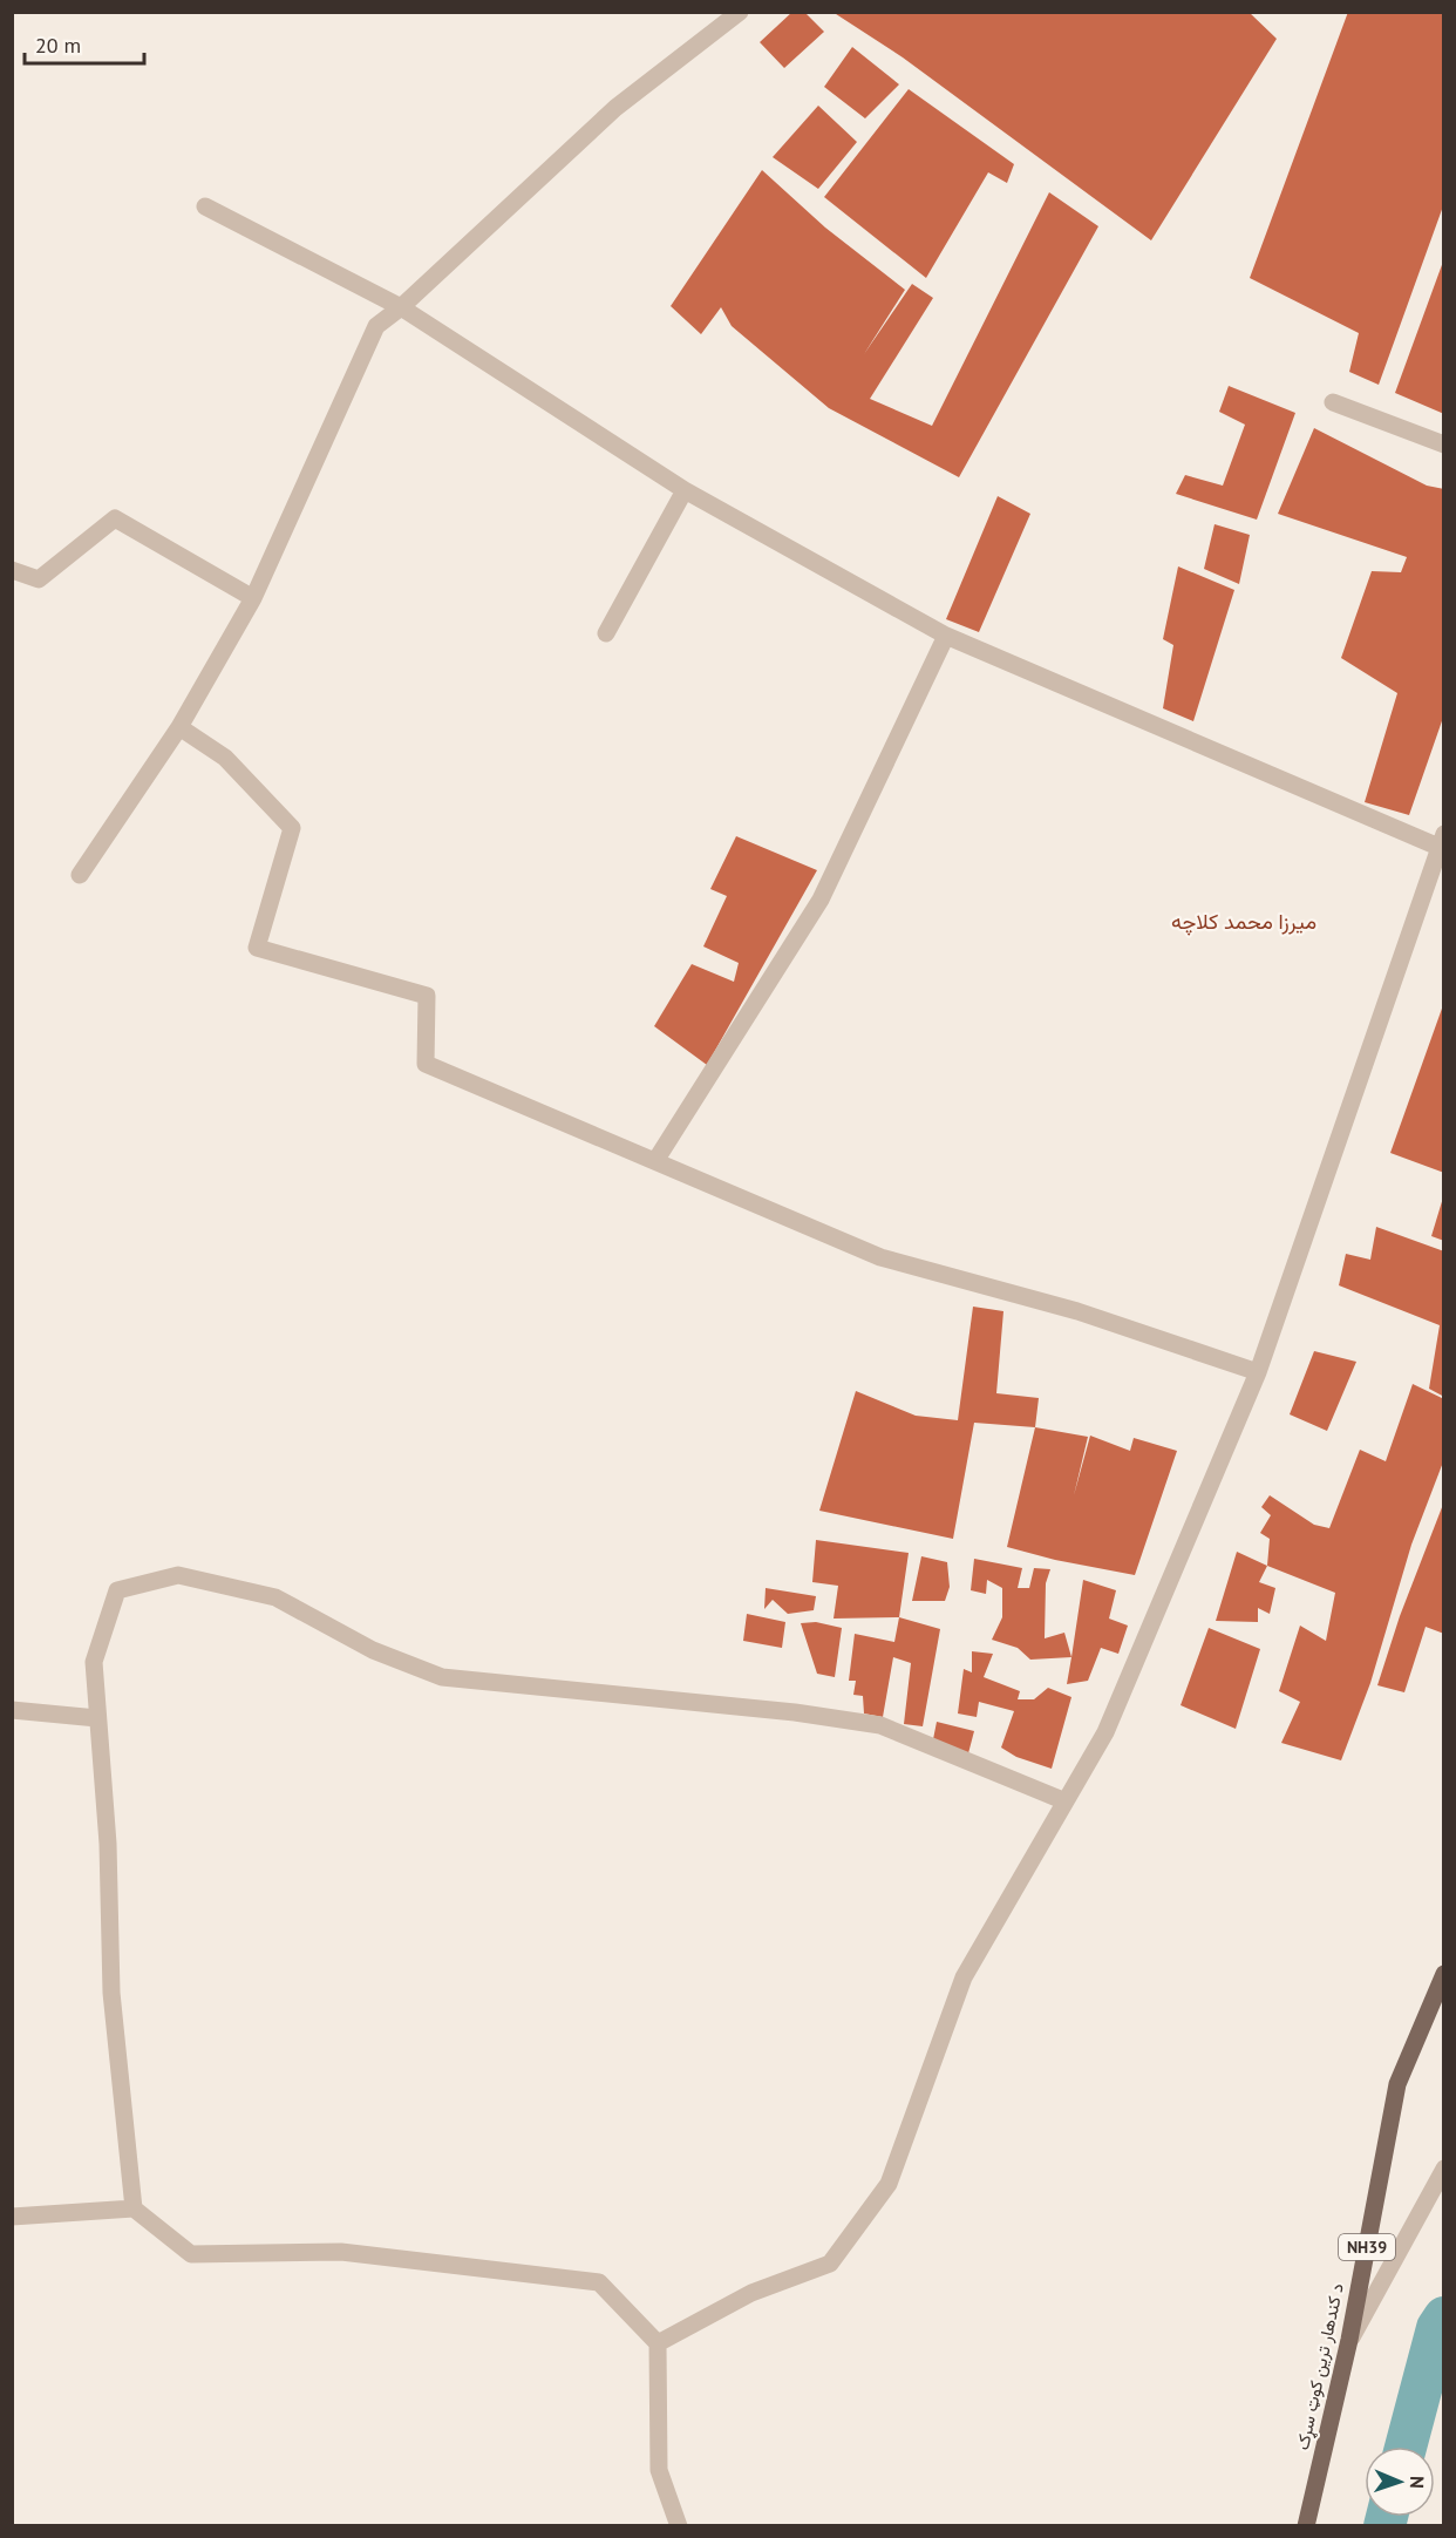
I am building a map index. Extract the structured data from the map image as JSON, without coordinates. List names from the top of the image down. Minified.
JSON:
{"streets":{"main road":["NH39","د کندهار ترين کوټ سړک"]},"districts":["میرزا محمد کلاچه"],"scale_bar":"20 m","north":"right"}
